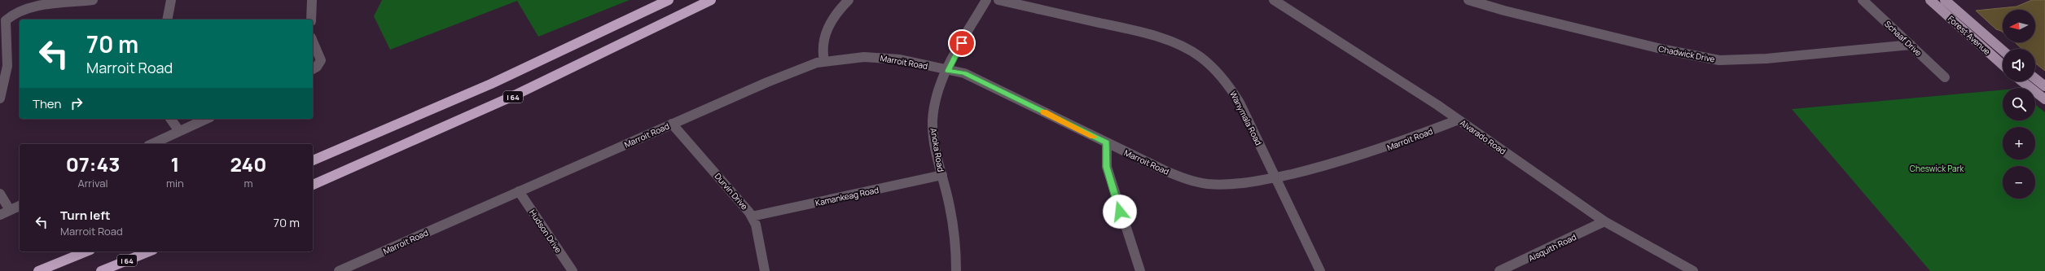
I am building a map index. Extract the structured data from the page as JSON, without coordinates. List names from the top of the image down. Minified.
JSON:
{"streets":{"highway":["I 64"],"main road":["Forest Avenue"],"street":["Schaaf Drive","Chadwick Drive","Marroit Road","Wanymala Road","Alvarado Road","Anoka Road","Durvin Drive","Kamankeag Road","Hudson Drive","Aisquith Road"]},"crossings":[["Schaaf Drive","Chadwick Drive"],["Marroit Road","Wanymala Road"],["Marroit Road","Alvarado Road"],["Marroit Road","Anoka Road"],["Marroit Road","Durvin Drive"],["Marroit Road","Hudson Drive"],["Alvarado Road","Aisquith Road"],["Anoka Road","Kamankeag Road"],["Durvin Drive","Kamankeag Road"]],"parks":["Cheswick Park"],"north":"left","page":{"map_buttons":["+","−"],"turn":["70 m","Marroit Road"],"then":"Then","eta":["07:43","Arrival","1","min","240","m"],"list":[{"name":"Turn left","note":"Marroit Road","value":"70 m"}]}}
